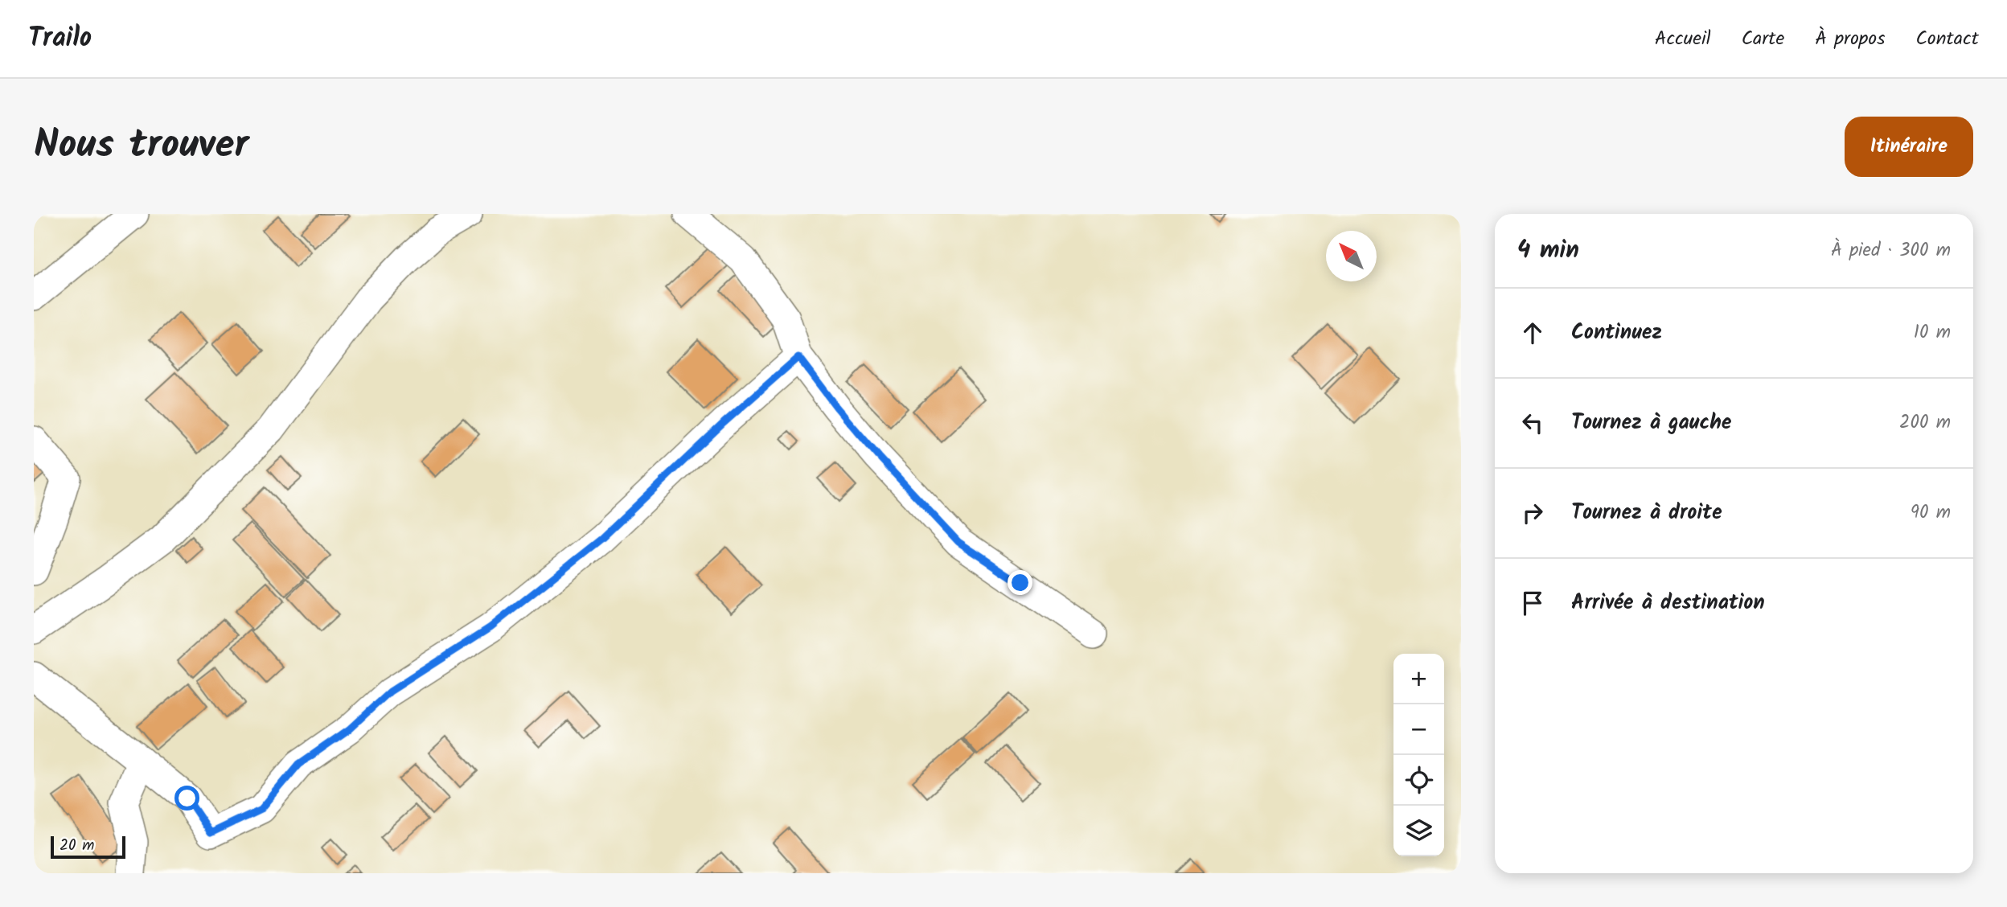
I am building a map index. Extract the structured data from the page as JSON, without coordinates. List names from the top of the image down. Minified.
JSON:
{"scale_bar":"20 m","north":"top left","page":{"header":"Trailo","nav":["Accueil","Carte","À propos","Contact"],"title":"Nous trouver","buttons":"Itinéraire","heading":["4 min","À pied · 300 m"],"list":[["Continuez","10 m"],["Tournez à gauche","200 m"],["Tournez à droite","90 m"],"Arrivée à destination"],"map_buttons":["+","−"],"scale":"20 m"}}
